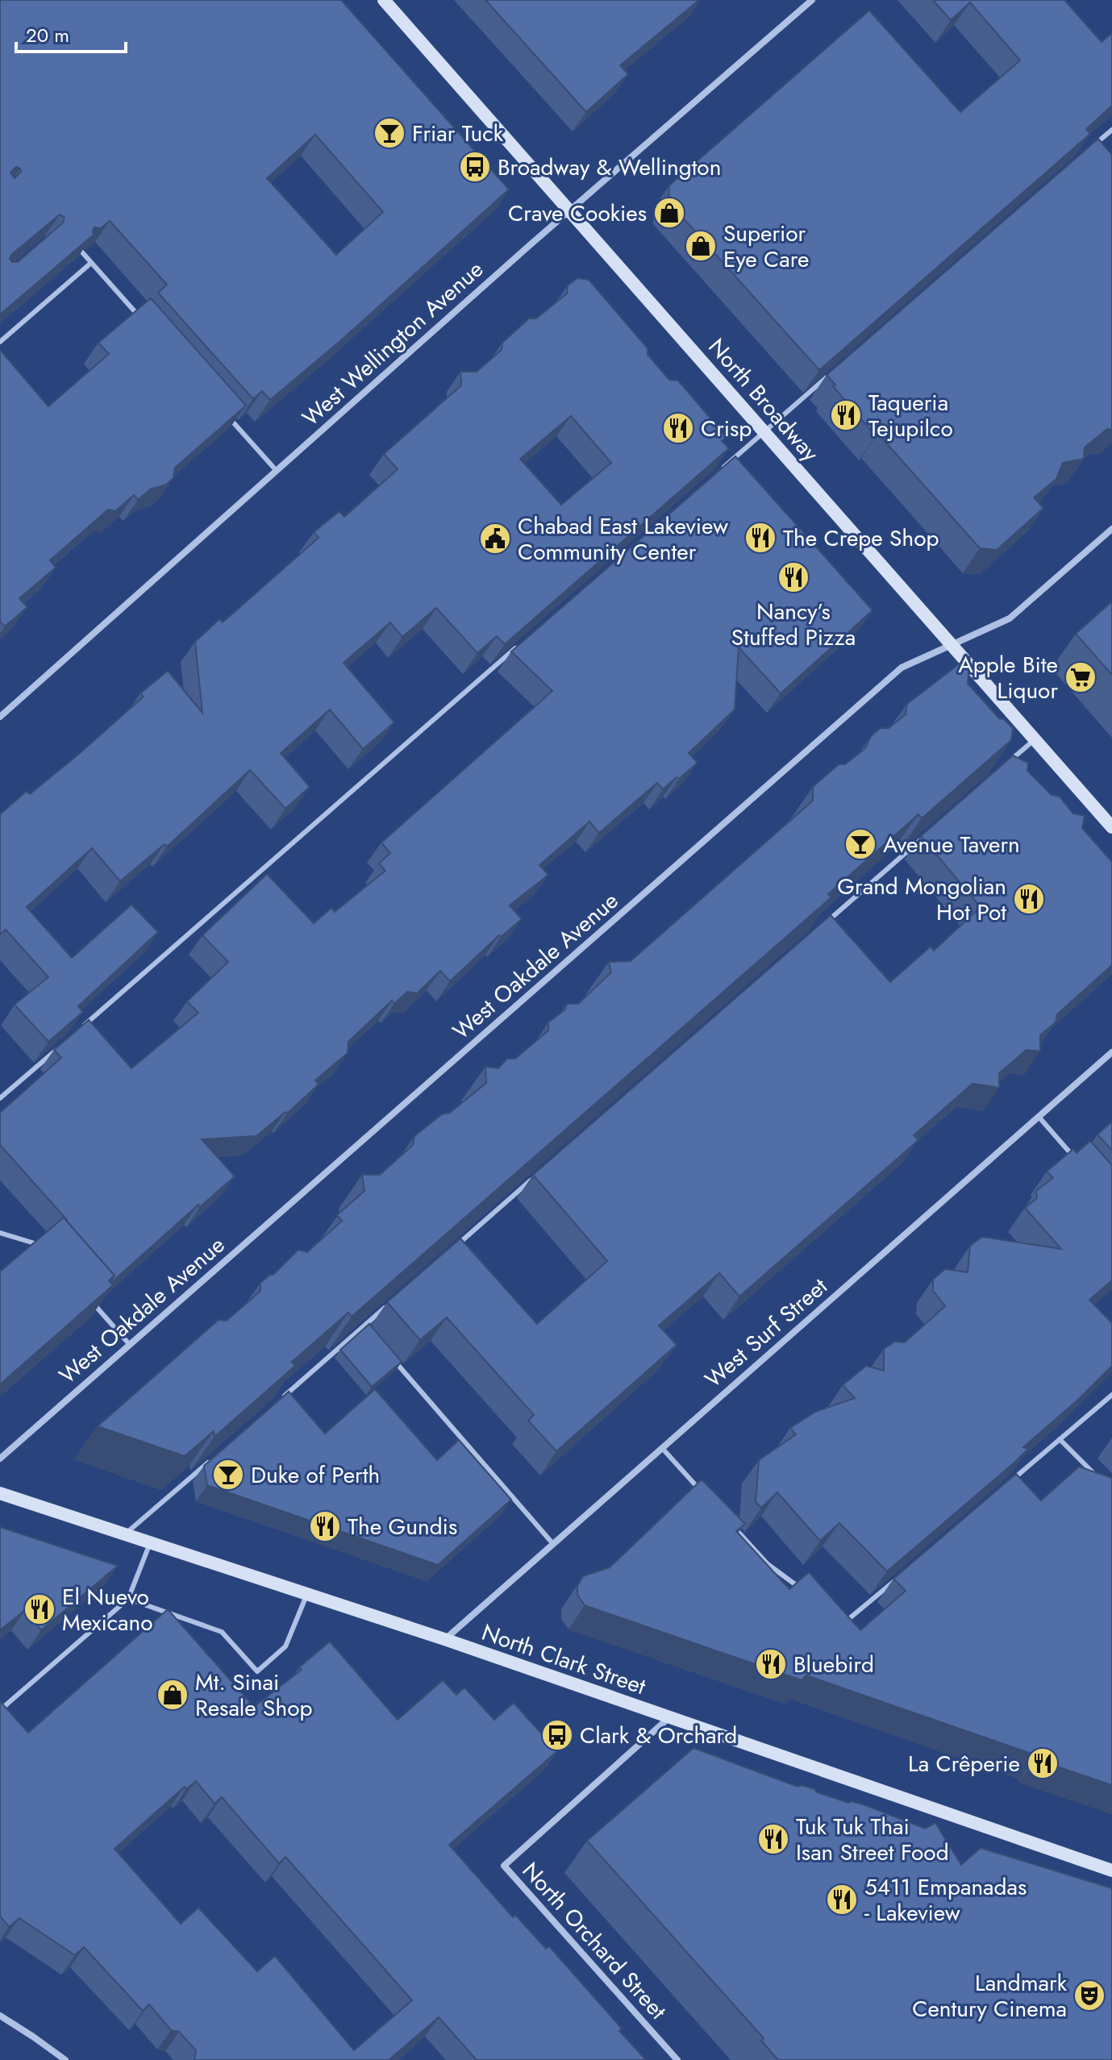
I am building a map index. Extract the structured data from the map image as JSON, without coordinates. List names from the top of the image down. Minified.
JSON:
{"streets":{"main road":["North Broadway","North Clark Street"],"street":["West Wellington Avenue","West Oakdale Avenue","West Surf Street","North Orchard Street"]},"crossings":[["West Wellington Avenue","North Broadway"],["North Broadway","West Oakdale Avenue"],["West Surf Street","North Clark Street"],["North Clark Street","North Orchard Street"]],"places":{"bar":["Friar Tuck","Avenue Tavern","Duke of Perth"],"bus stop":["Broadway & Wellington","Clark & Orchard"],"shop":["Crave Cookies","Superior Eye Care","Mt. Sinai Resale Shop"],"restaurant":["Taqueria Tejupilco","Crisp","The Crepe Shop","Nancy’s Stuffed Pizza","Grand Mongolian Hot Pot","The Gundis","El Nuevo Mexicano","Bluebird","La Crêperie","Tuk Tuk Thai Isan Street Food","5411 Empanadas - Lakeview"],"public building":["Chabad East Lakeview Community Center"],"supermarket":["Apple Bite Liquor"],"theatre":["Landmark Century Cinema"]},"scale_bar":"20 m"}
